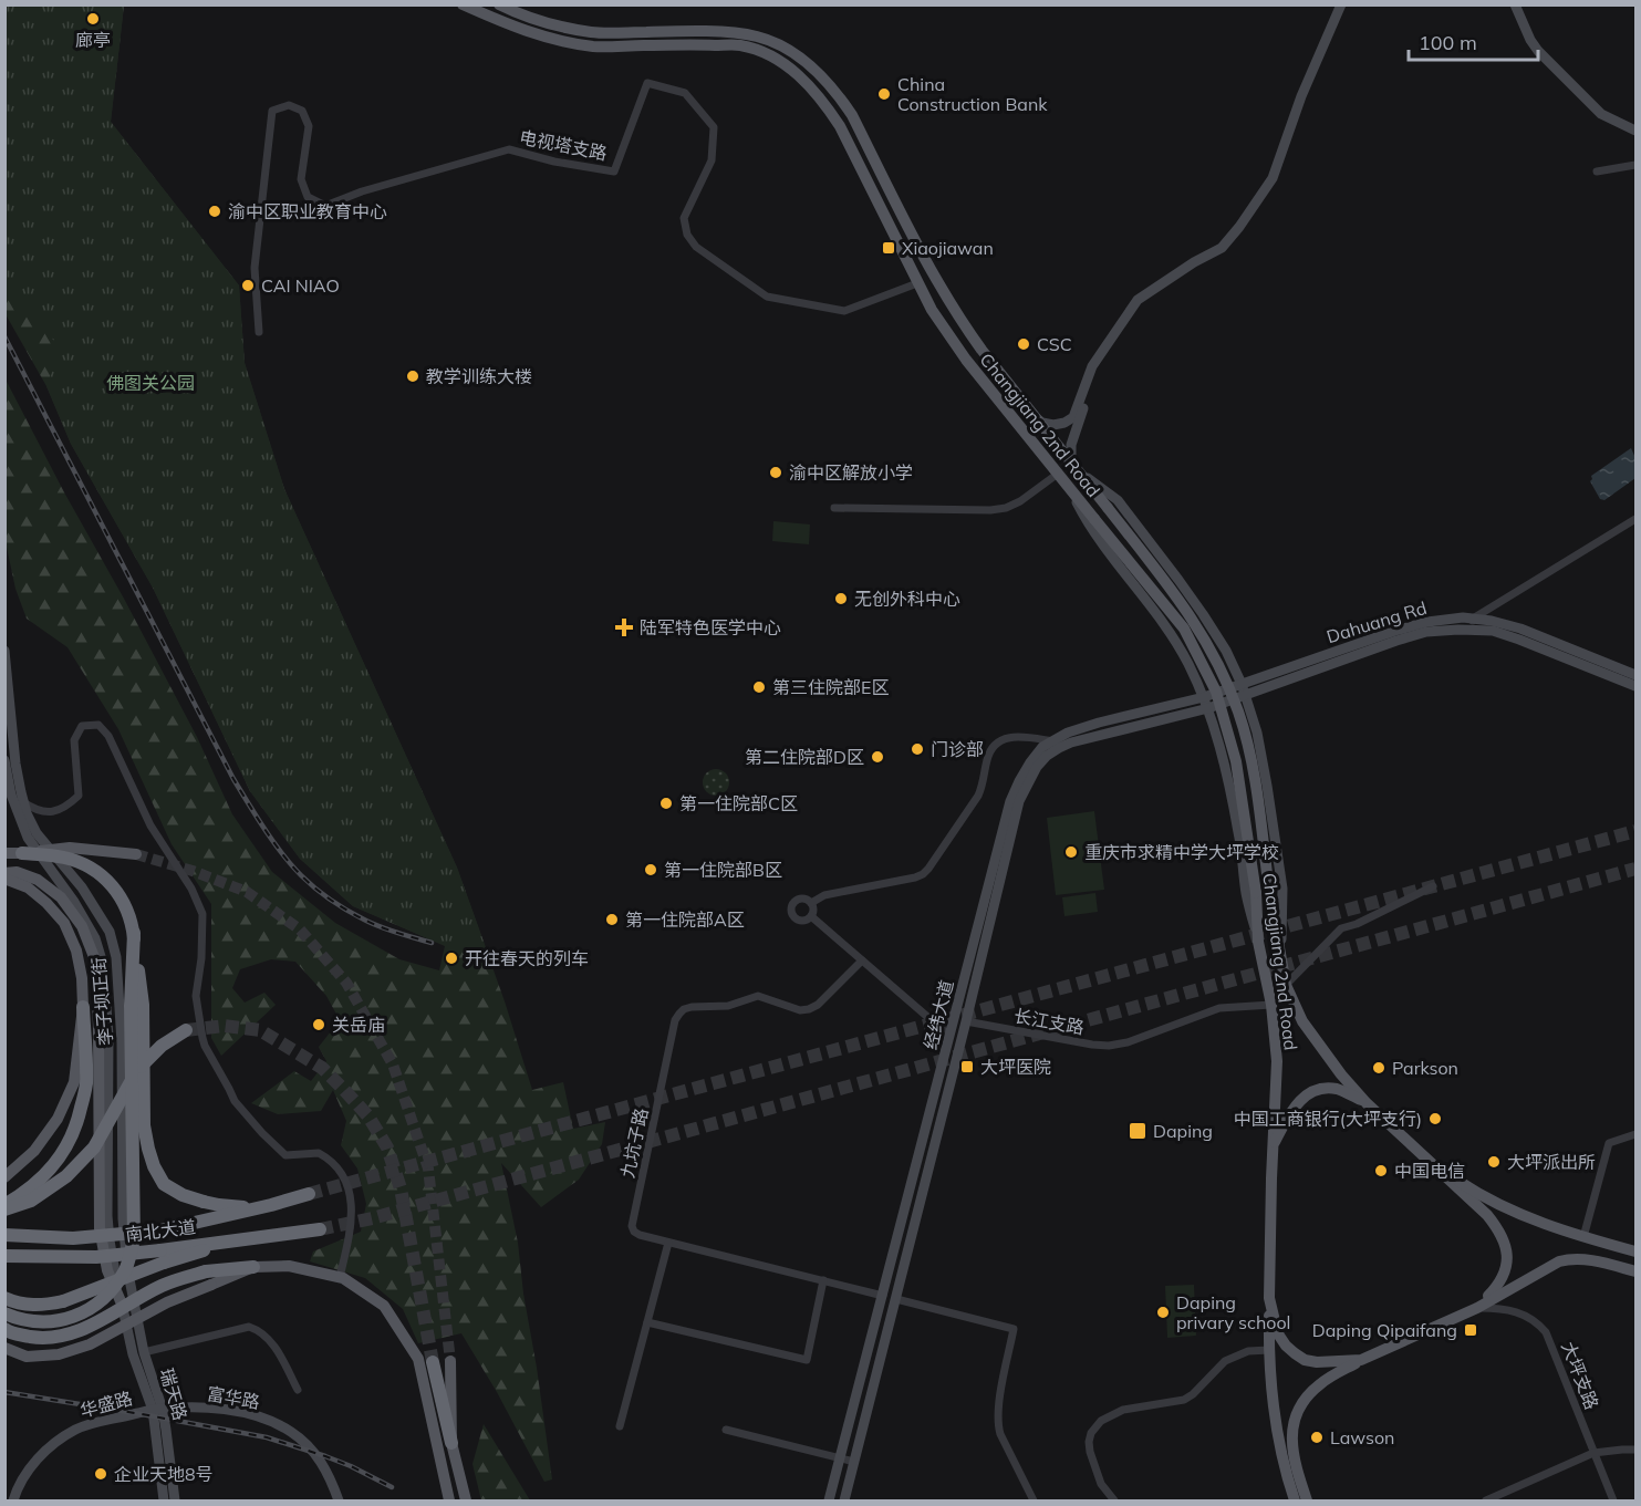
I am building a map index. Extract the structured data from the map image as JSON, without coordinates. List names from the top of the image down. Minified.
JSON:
{"streets":{"highway":["南北大道"],"main road":["Changjiang 2nd Road","Dahuang Rd","李子坝正街","经纬大道","瑞天路","富华路","华盛路"],"street":["电视塔支路","长江支路","九坑子路","大坪支路"]},"crossings":[["电视塔支路","Changjiang 2nd Road"],["Changjiang 2nd Road","长江支路"],["Changjiang 2nd Road","大坪支路"],["Dahuang Rd","经纬大道"],["李子坝正街","瑞天路"],["经纬大道","长江支路"],["经纬大道","九坑子路"],["瑞天路","富华路"],["瑞天路","华盛路"],["富华路","华盛路"]],"parks":["佛图关公园"],"places":{"other":["廊亭","China Construction Bank","渝中区职业教育中心","CAI NIAO","CSC","教学训练大楼","渝中区解放小学","无创外科中心","第三住院部E区","门诊部","第二住院部D区","第一住院部C区","重庆市求精中学大坪学校","第一住院部B区","第一住院部A区","开往春天的列车","关岳庙","Parkson","中国工商银行(大坪支行)","大坪派出所","中国电信","Daping privary school","Lawson","企业天地8号"],"transit":["Xiaojiawan","大坪医院","Daping","Daping Qipaifang"],"health":["陆军特色医学中心"]},"scale_bar":"100 m"}
